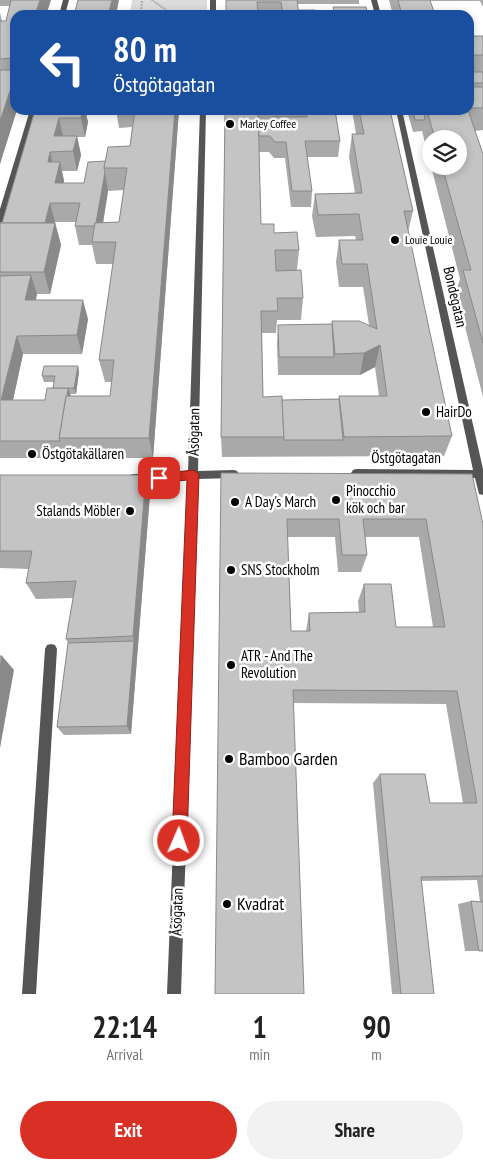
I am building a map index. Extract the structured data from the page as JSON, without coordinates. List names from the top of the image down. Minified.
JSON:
{"streets":{"street":["Bondegatan","Åsögatan","Östgötagatan"]},"crossings":[["Bondegatan","Östgötagatan"]],"places":["Marley Coffee","Louie Louie","HairDo","Östgötakällaren","Pinocchio kök och bar","A Day's March","Stalands Möbler","SNS Stockholm","ATR - And The Revolution","Bamboo Garden","Kvadrat"],"page":{"turn":["80 m","Östgötagatan"],"eta":["22:14","Arrival","1","min","90","m"],"buttons":["Exit","Share"]}}
